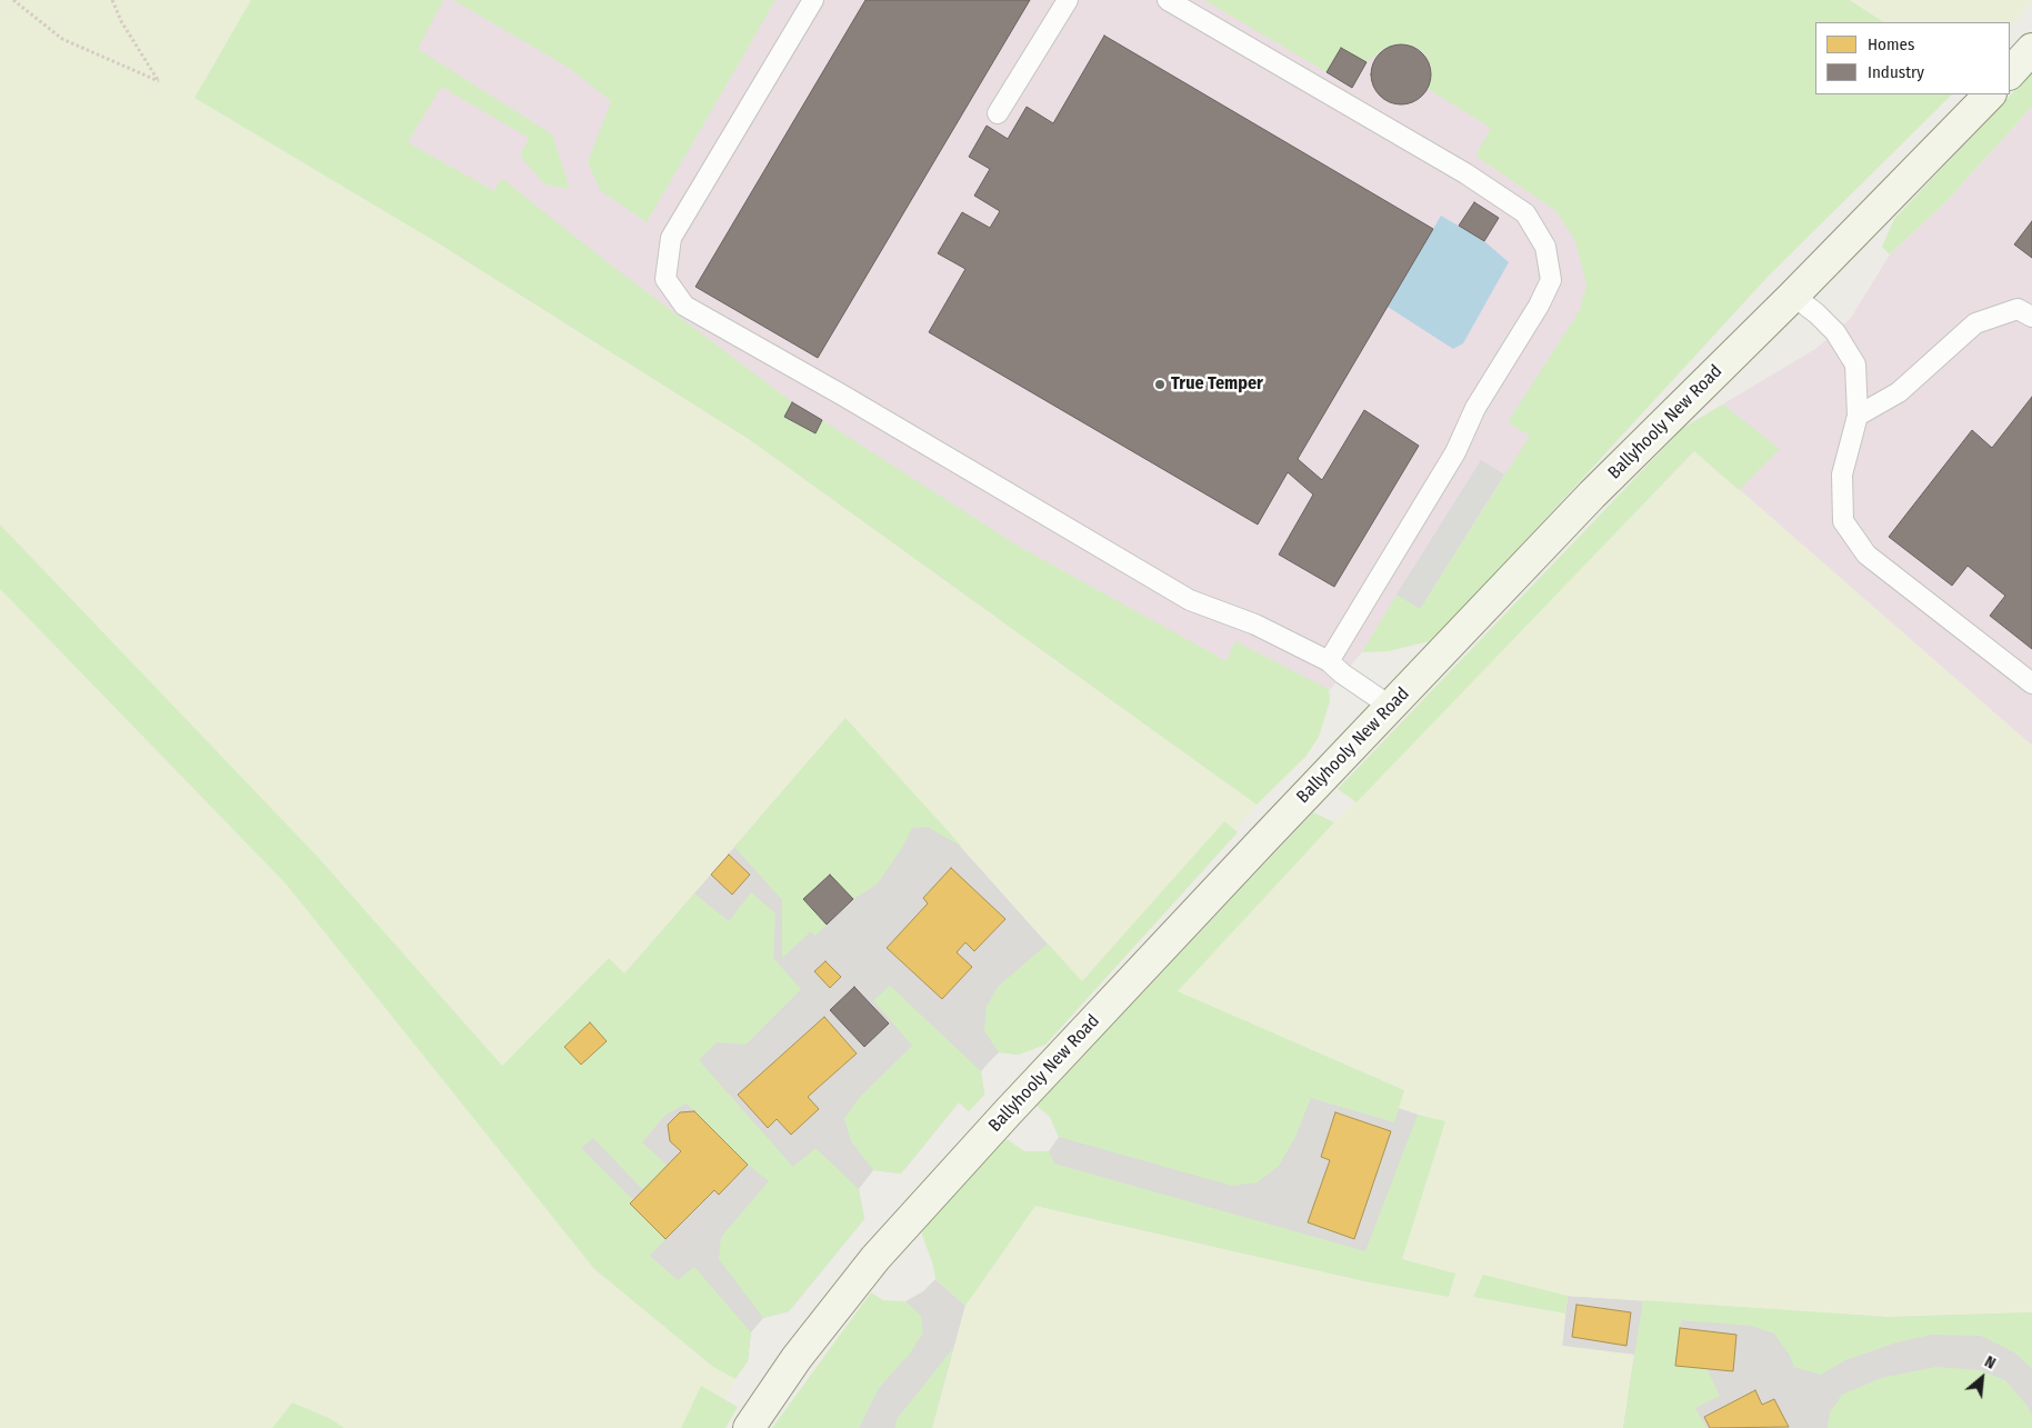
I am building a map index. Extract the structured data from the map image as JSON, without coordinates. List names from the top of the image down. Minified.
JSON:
{"streets":{"main road":["Ballyhooly New Road"]},"places":["True Temper"],"legend":["Homes","Industry"],"north":"top right"}
